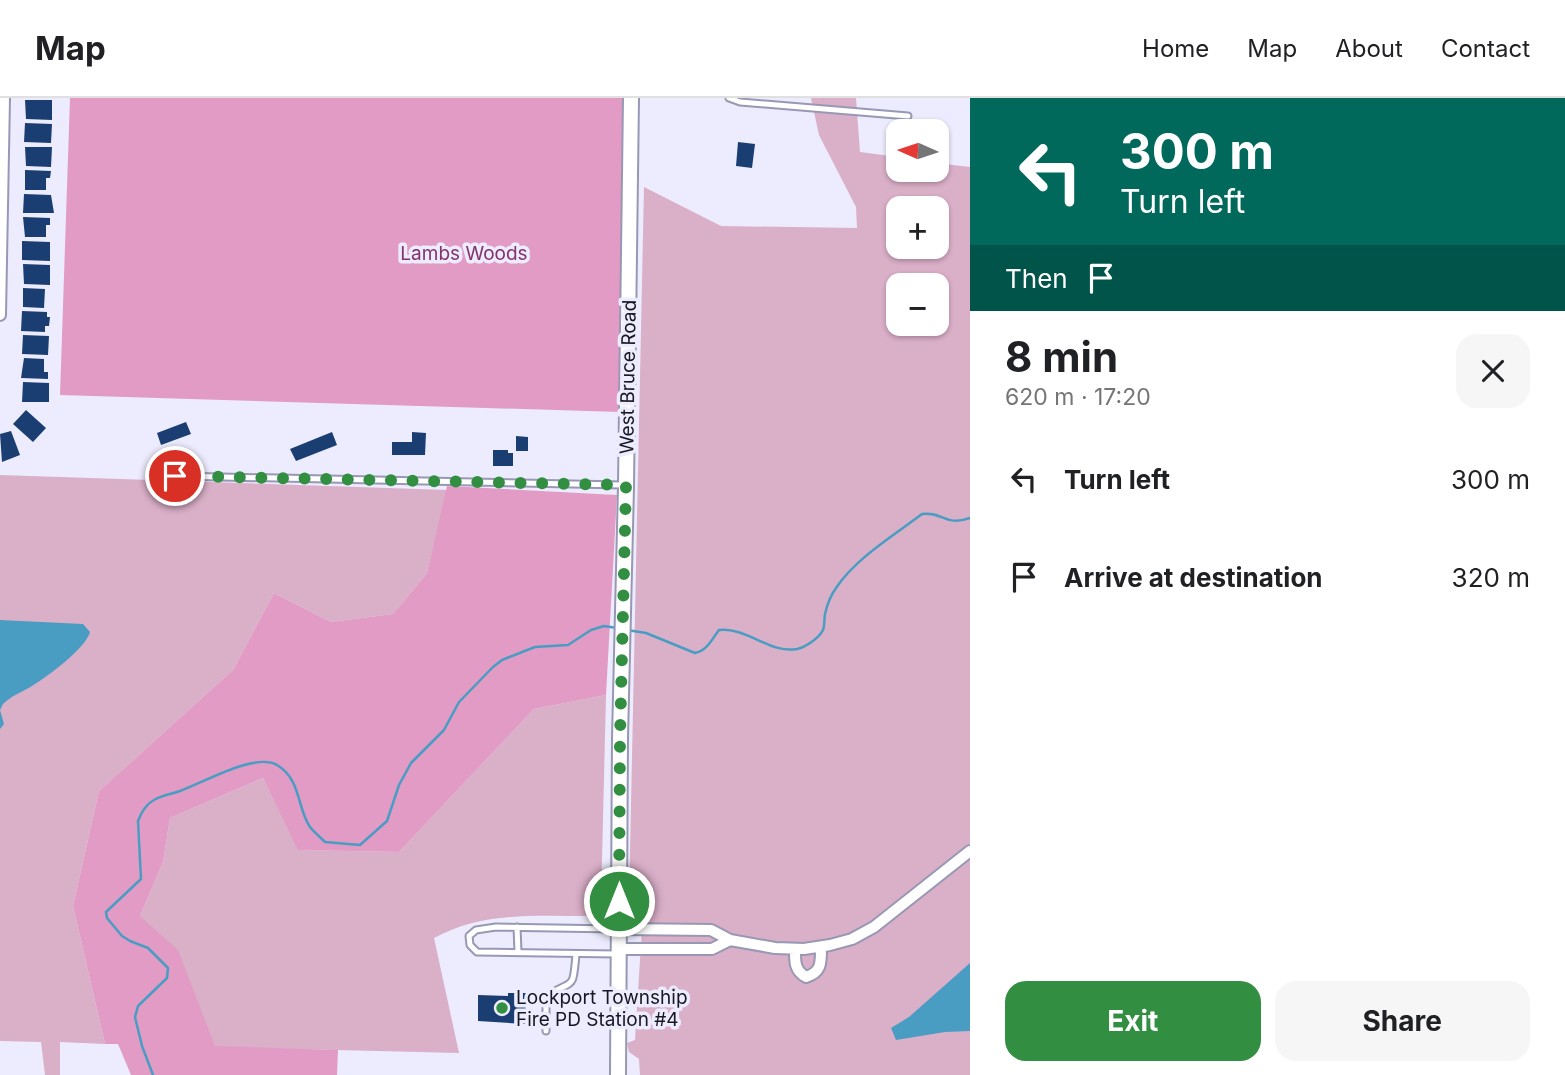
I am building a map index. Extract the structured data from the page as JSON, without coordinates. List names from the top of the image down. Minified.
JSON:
{"streets":{"street":["West Bruce Road"]},"parks":["Lambs Woods"],"places":["Lockport Township Fire PD Station #4"],"north":"left","page":{"header":"Map","nav":["Home","Map","About","Contact"],"turn":["300 m","Turn left"],"map_buttons":["+","−"],"then":"Then","heading":["8 min","620 m · 17:20"],"list":[{"name":"Turn left","value":"300 m"},{"name":"Arrive at destination","value":"320 m"}],"buttons":["Exit","Share"]}}
